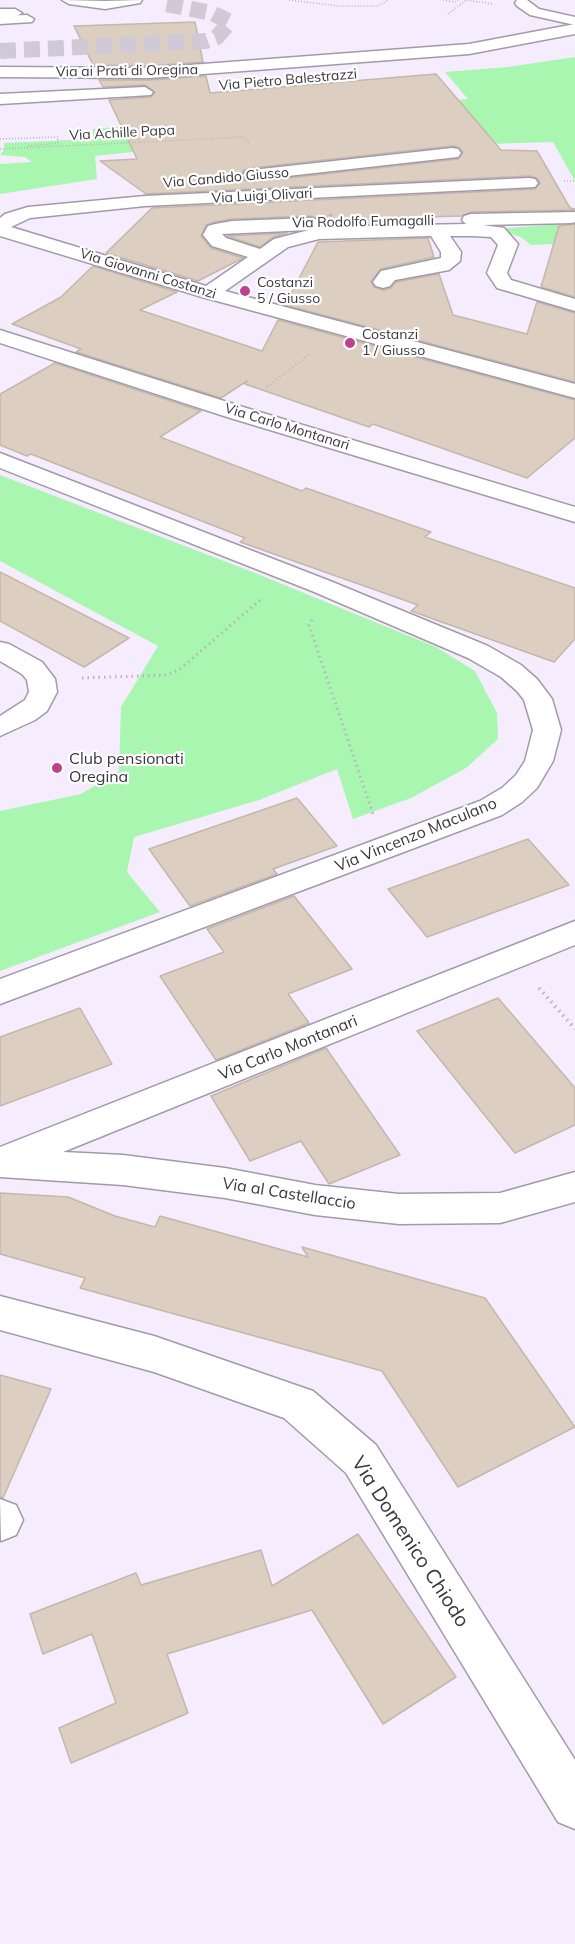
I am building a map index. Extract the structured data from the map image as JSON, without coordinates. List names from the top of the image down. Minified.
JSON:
{"streets":{"street":["Via ai Prati di Oregina","Via Pietro Balestrazzi","Via Candido Giusso","Via Luigi Olivari","Via Rodolfo Fumagalli","Via Giovanni Costanzi","Via Carlo Montanari","Via Vincenzo Maculano","Via al Castellaccio","Via Domenico Chiodo"],"path":["Via Achille Papa"]},"crossings":[["Via Luigi Olivari","Via Giovanni Costanzi"],["Via Rodolfo Fumagalli","Via Giovanni Costanzi"],["Via Carlo Montanari","Via al Castellaccio"]],"places":["Costanzi 5 / Giusso","Costanzi 1 / Giusso","Club pensionati Oregina"]}
